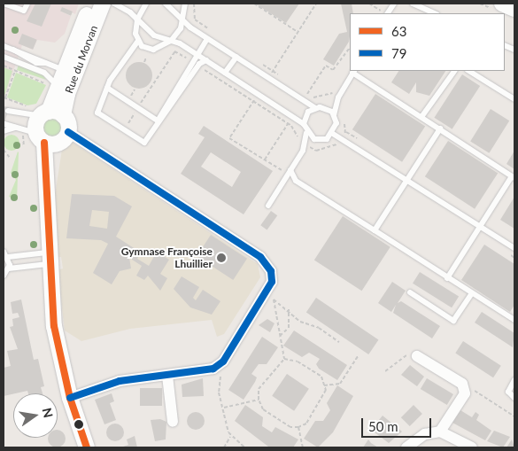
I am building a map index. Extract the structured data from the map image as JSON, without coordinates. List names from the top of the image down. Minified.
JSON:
{"streets":{"street":["Rue du Morvan"]},"places":["Gymnase Françoise Lhuillier"],"lines":["transit line 79","transit line 63"],"legend":["63","79"],"scale_bar":"50 m","north":"right"}
